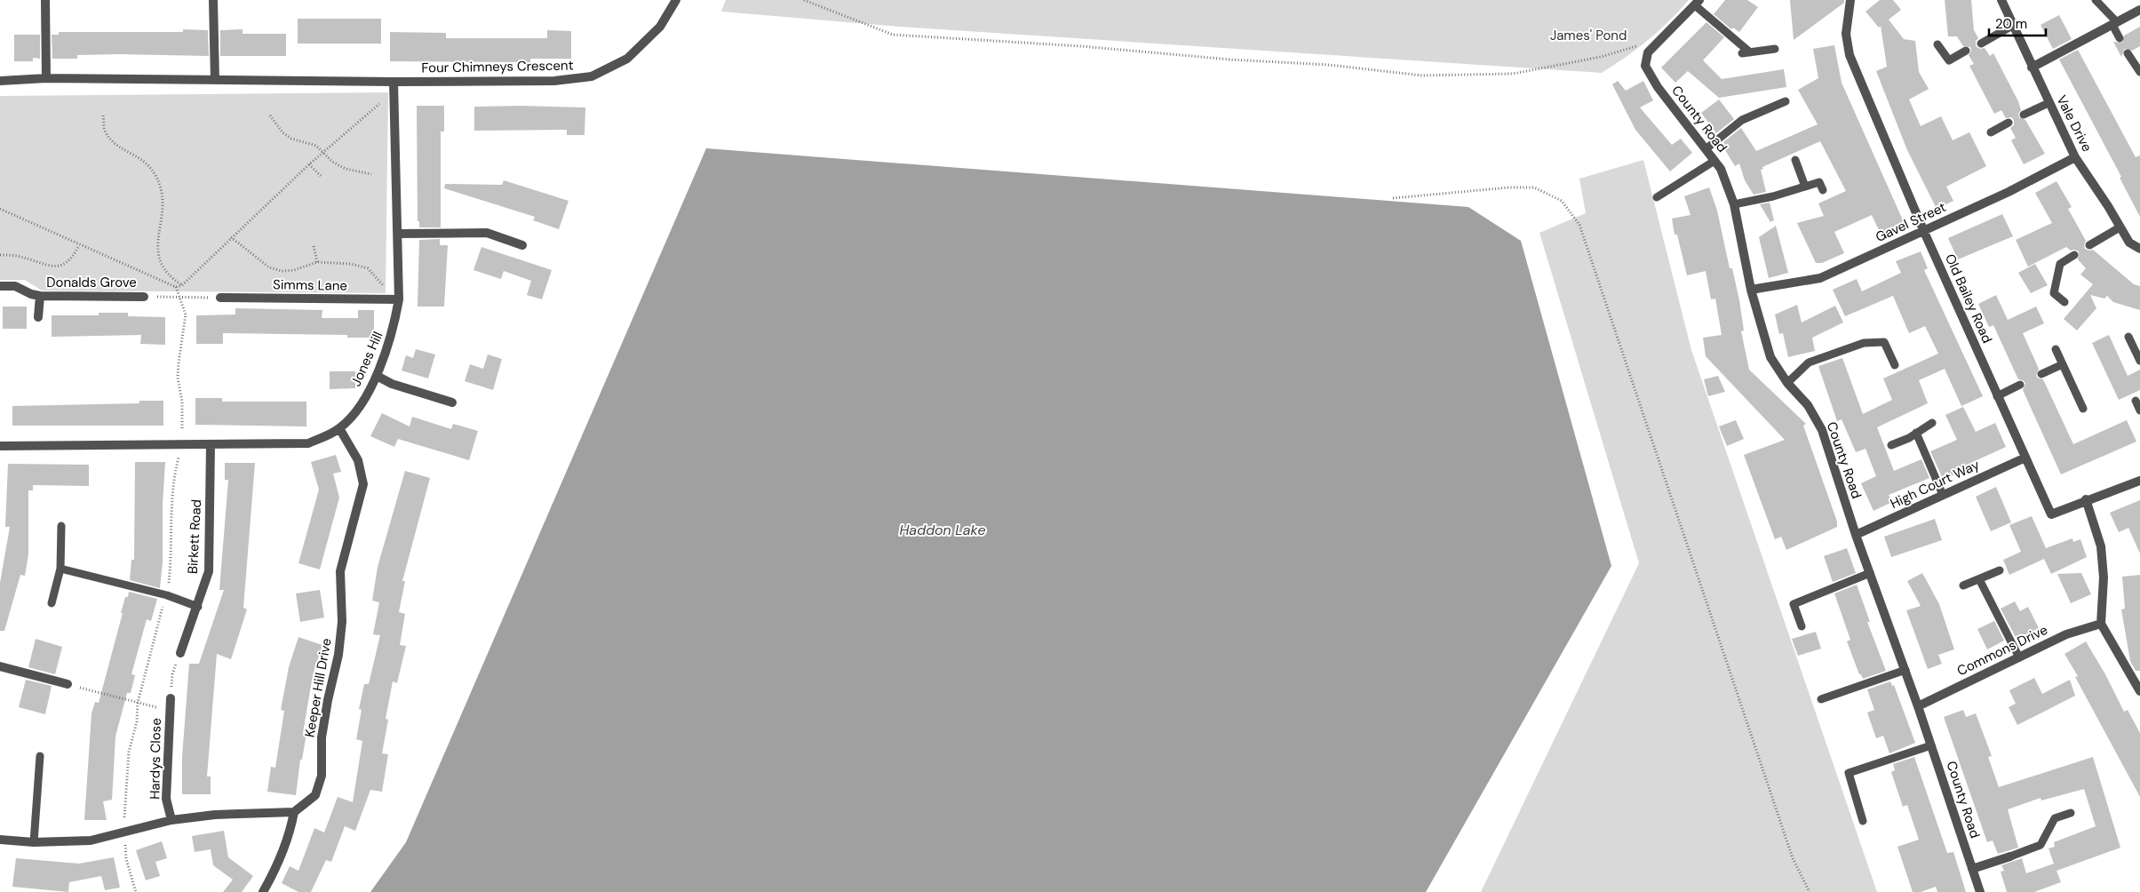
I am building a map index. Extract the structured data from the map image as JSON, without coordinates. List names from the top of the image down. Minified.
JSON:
{"streets":{"street":["Four Chimneys Crescent","County Road","Vale Drive","Gavel Street","Donalds Grove","Simms Lane","Old Bailey Road","Jones Hill","High Court Way","Birkett Road","Commons Drive","Keeper Hill Drive","Hardys Close"]},"crossings":[["Four Chimneys Crescent","Jones Hill"],["County Road","Gavel Street"],["County Road","High Court Way"],["County Road","Commons Drive"],["Vale Drive","Gavel Street"],["Gavel Street","Old Bailey Road"],["Simms Lane","Jones Hill"],["Old Bailey Road","High Court Way"],["Jones Hill","Birkett Road"],["Jones Hill","Keeper Hill Drive"]],"water":["Haddon Lake"],"parks":["James' Pond"],"scale_bar":"20 m"}
